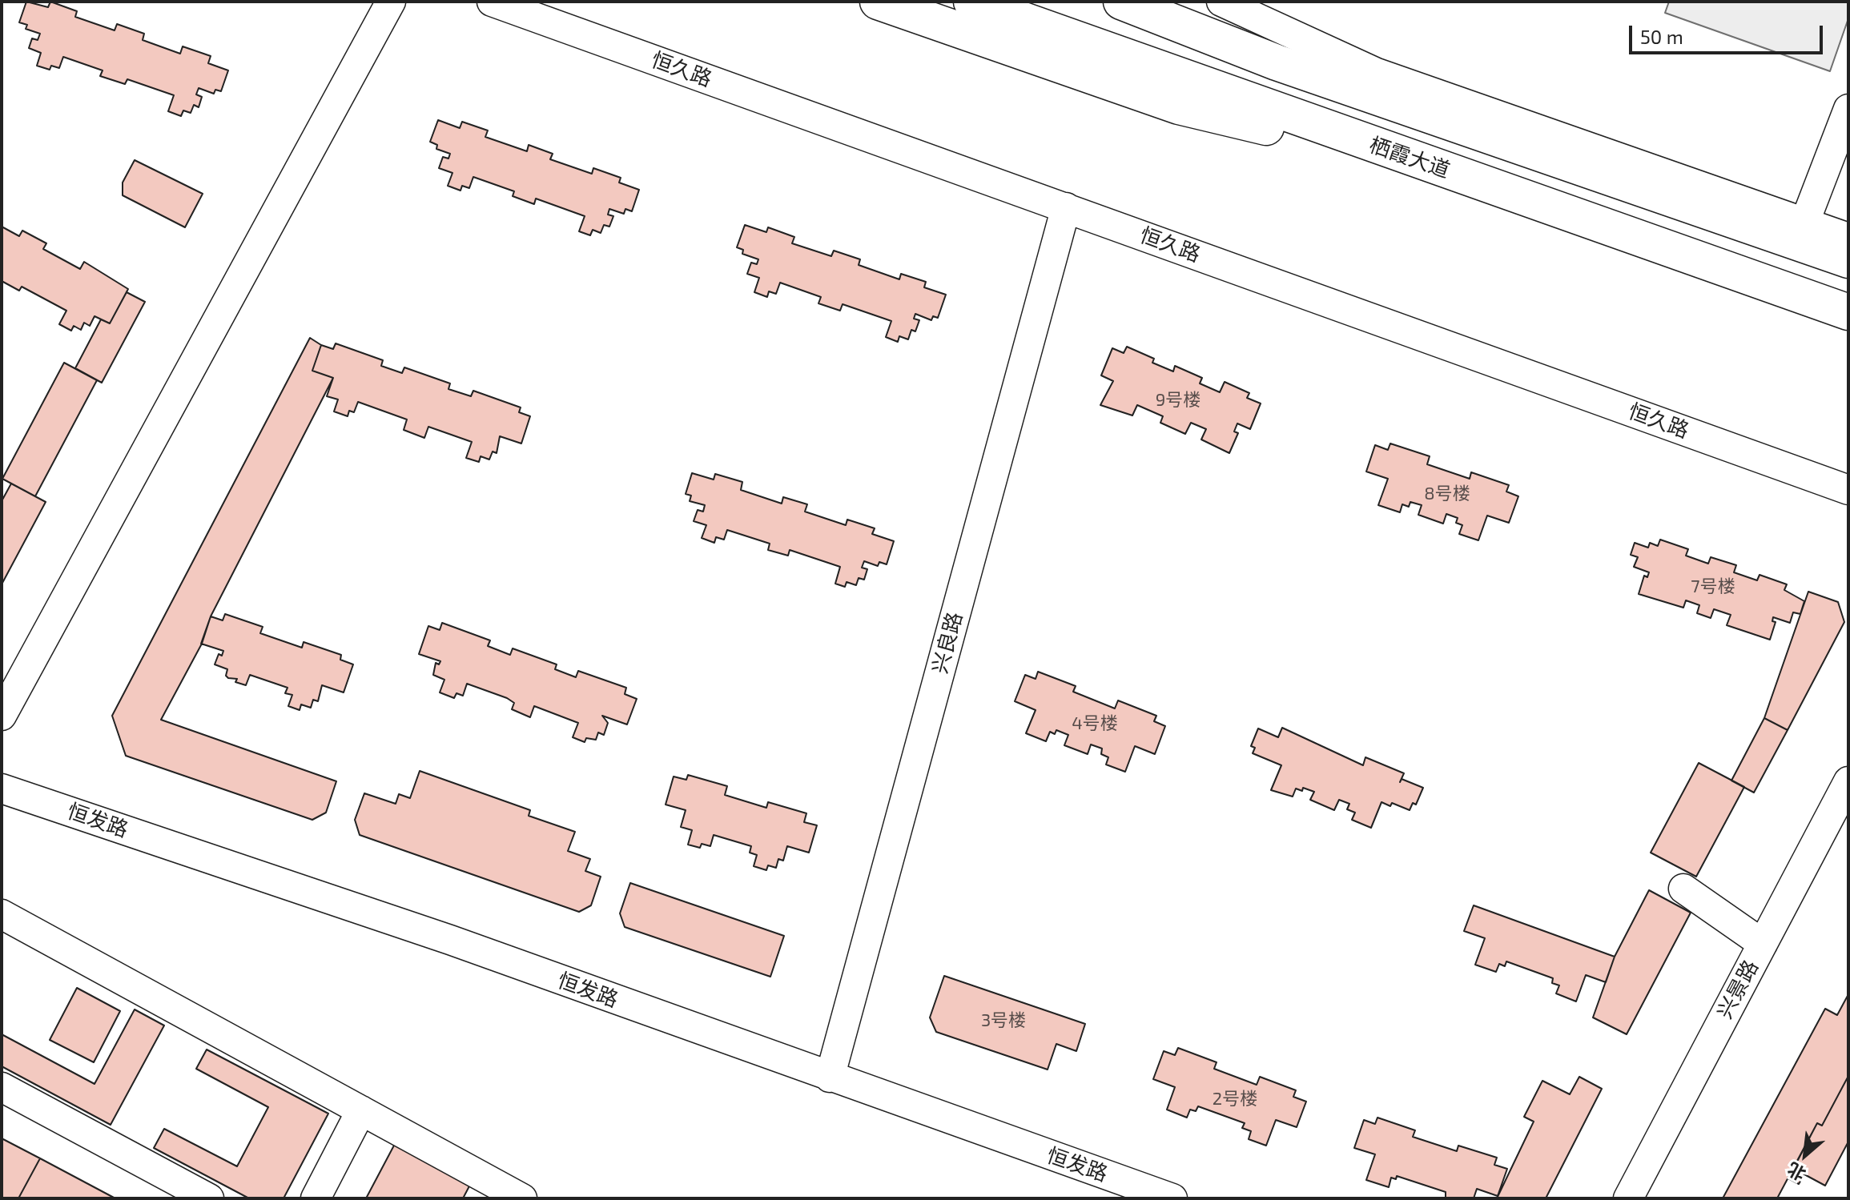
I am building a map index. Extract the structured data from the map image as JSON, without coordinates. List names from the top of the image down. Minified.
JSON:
{"streets":{"main road":["栖霞大道"],"street":["恒久路","兴良路","恒发路","兴景路"]},"crossings":[["恒久路","兴良路"],["兴良路","恒发路"]],"house_numbers":["9号楼","8号楼","7号楼","4号楼","3号楼","2号楼"],"scale_bar":"50 m","north":"bottom left"}
